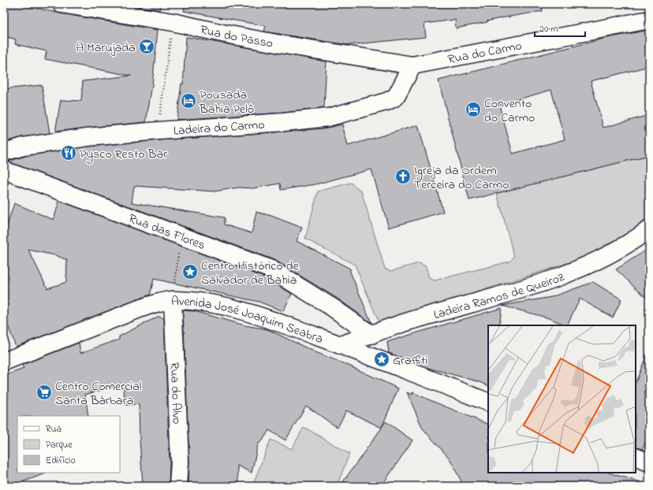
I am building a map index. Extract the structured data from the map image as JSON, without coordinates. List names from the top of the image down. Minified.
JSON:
{"streets":{"street":["Rua do Passo","Rua do Carmo","Ladeira do Carmo","Rua das Flores","Ladeira Ramos de Queiroz","Avenida José Joaquim Seabra","Rua do Alvo"]},"crossings":[["Rua do Passo","Rua do Carmo"],["Rua do Passo","Ladeira do Carmo"],["Rua do Carmo","Ladeira do Carmo"],["Rua das Flores","Ladeira Ramos de Queiroz"],["Ladeira Ramos de Queiroz","Avenida José Joaquim Seabra"],["Avenida José Joaquim Seabra","Rua do Alvo"]],"places":{"bar":["A Marujada"],"hotel":["Pousada Bahia Pelô","Convento do Carmo"],"restaurant":["Pysco Resto Bar"],"church":["Igreja da Ordem Terceira do Carmo"],"place":["Centro Histórico de Salvador de Bahia","Graffiti"],"supermarket":["Centro Comercial Santa Bárbara"]},"legend":["Rua","Parque","Edifício"],"scale_bar":"20 m"}
